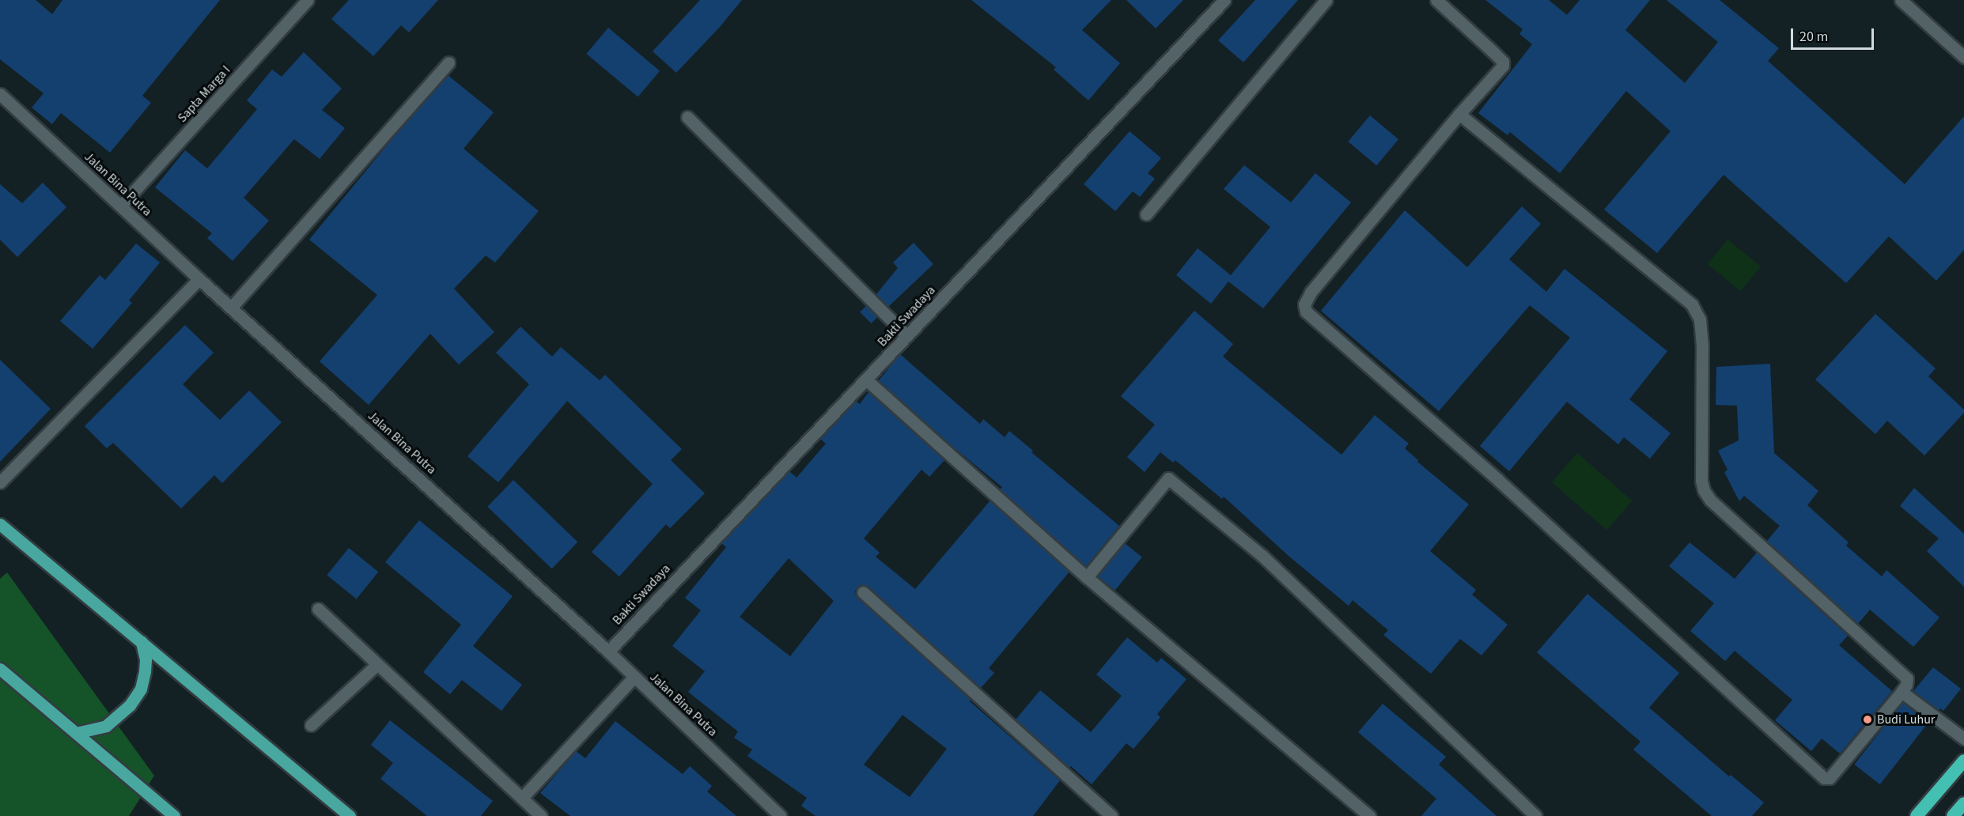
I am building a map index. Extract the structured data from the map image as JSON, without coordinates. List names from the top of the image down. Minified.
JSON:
{"streets":{"street":["Sapta Marga I","Jalan Bina Putra","Bakti Swadaya"]},"crossings":[["Sapta Marga I","Jalan Bina Putra"],["Jalan Bina Putra","Bakti Swadaya"]],"places":["Budi Luhur"],"scale_bar":"20 m"}
